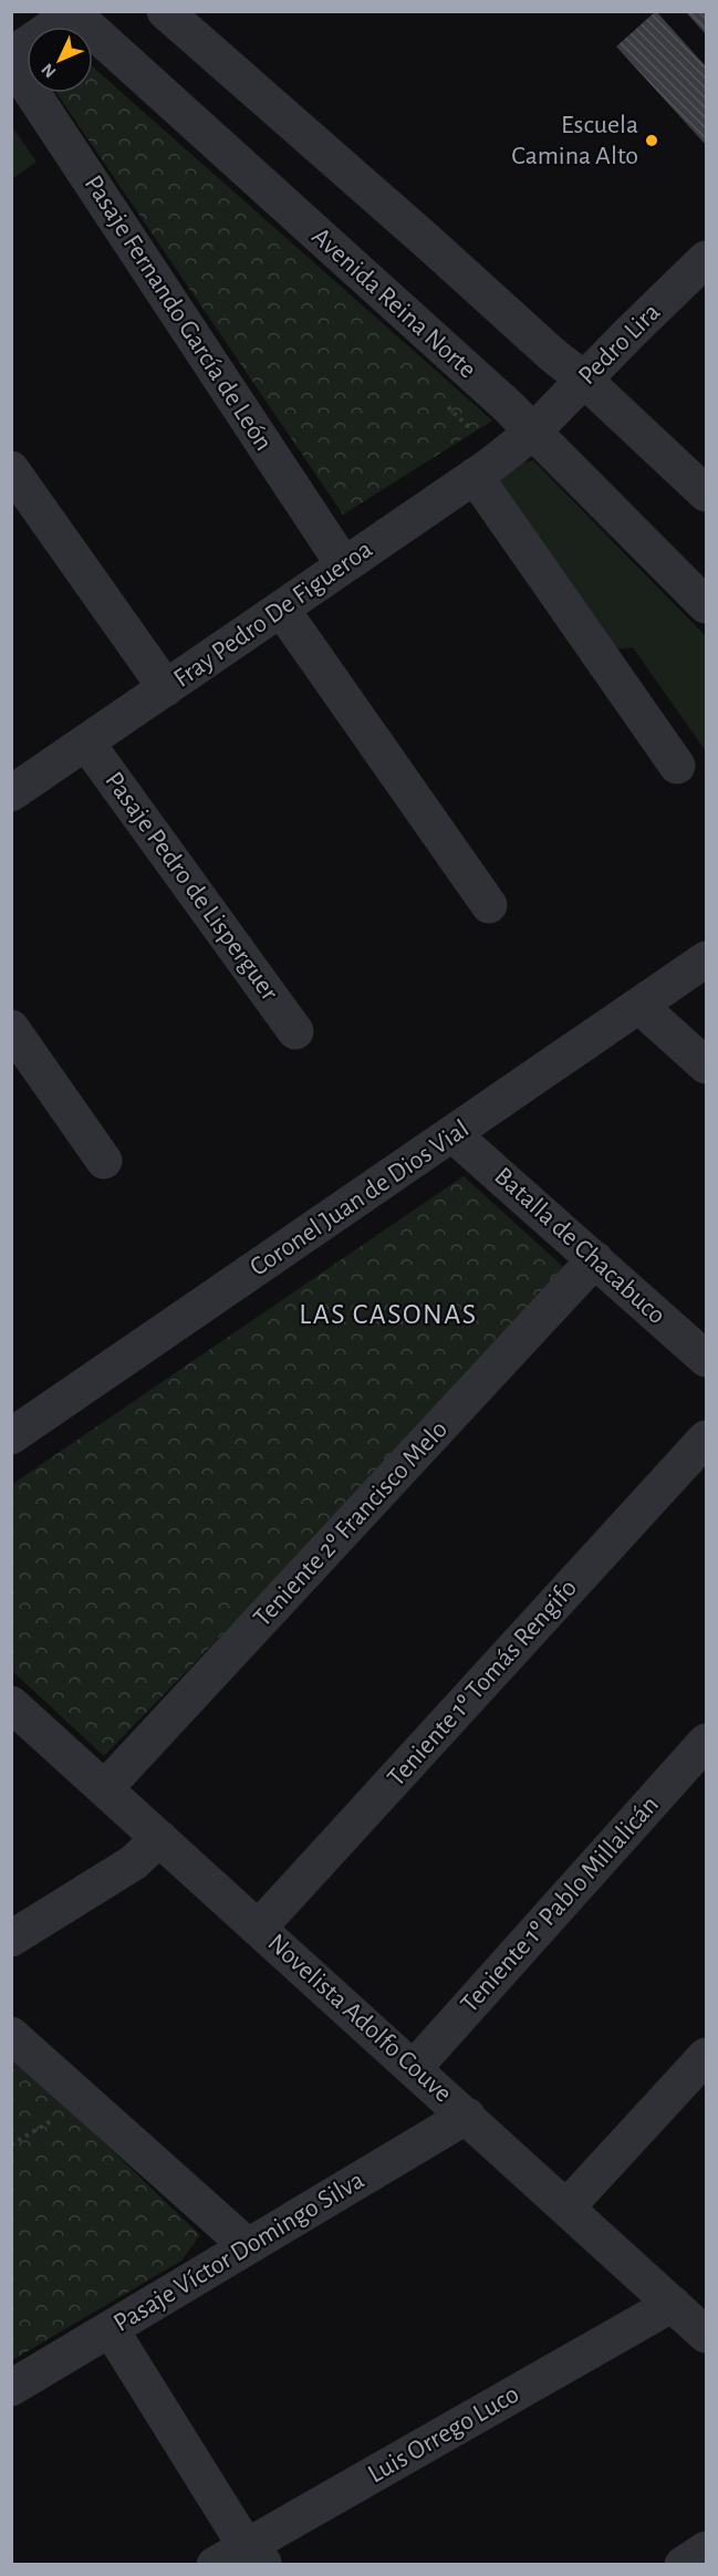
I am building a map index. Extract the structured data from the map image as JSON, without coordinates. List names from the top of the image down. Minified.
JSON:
{"streets":{"street":["Avenida Reina Norte","Pasaje Fernando García de León","Pedro Lira","Fray Pedro De Figueroa","Pasaje Pedro de Lisperguer","Coronel Juan de Dios Vial","Batalla de Chacabuco","Teniente 2º Francisco Melo","Teniente 1º Tomás Rengifo","Teniente 1º Pablo Millalicán","Novelista Adolfo Couve","Pasaje Víctor Domingo Silva","Luis Orrego Luco"]},"crossings":[["Avenida Reina Norte","Pedro Lira"],["Avenida Reina Norte","Fray Pedro De Figueroa"],["Pasaje Fernando García de León","Fray Pedro De Figueroa"],["Pedro Lira","Fray Pedro De Figueroa"],["Fray Pedro De Figueroa","Pasaje Pedro de Lisperguer"],["Coronel Juan de Dios Vial","Batalla de Chacabuco"],["Batalla de Chacabuco","Teniente 2º Francisco Melo"],["Teniente 2º Francisco Melo","Novelista Adolfo Couve"],["Teniente 1º Tomás Rengifo","Novelista Adolfo Couve"],["Teniente 1º Pablo Millalicán","Novelista Adolfo Couve"],["Novelista Adolfo Couve","Pasaje Víctor Domingo Silva"],["Novelista Adolfo Couve","Luis Orrego Luco"]],"districts":["LAS CASONAS"],"places":["Escuela Camina Alto"],"north":"bottom left"}
